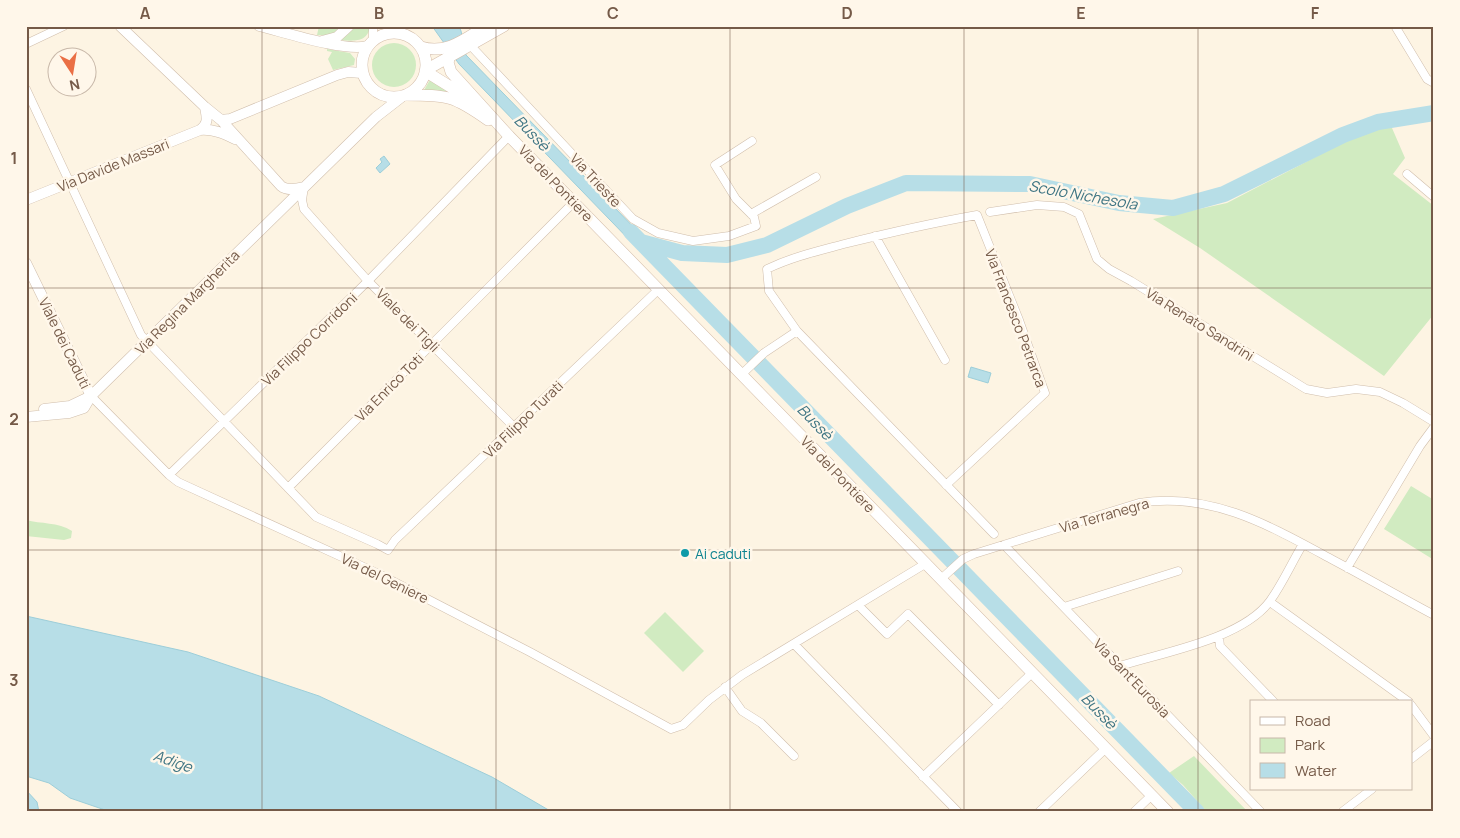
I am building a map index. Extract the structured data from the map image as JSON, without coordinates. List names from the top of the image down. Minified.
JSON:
{"streets":{"main road":["Via del Pontiere"],"street":["Via Davide Massari","Via Trieste","Via Regina Margherita","Via Francesco Petrarca","Viale dei Tigli","Via Renato Sandrini","Via Filippo Corridoni","Viale dei Caduti","Via Enrico Toti","Via Filippo Turati","Via Terranegra","Via del Geniere","Via Sant'Eurosia"]},"crossings":[["Via del Pontiere","Via Regina Margherita"],["Via del Pontiere","Via Filippo Corridoni"],["Via del Pontiere","Via Enrico Toti"],["Via del Pontiere","Via Filippo Turati"],["Via del Pontiere","Via Terranegra"],["Via del Pontiere","Via del Geniere"],["Via Regina Margherita","Viale dei Caduti"],["Via Regina Margherita","Via del Geniere"],["Viale dei Tigli","Via Filippo Corridoni"],["Viale dei Tigli","Via Enrico Toti"],["Viale dei Tigli","Via Filippo Turati"],["Via Filippo Corridoni","Via del Geniere"],["Viale dei Caduti","Via del Geniere"],["Via Enrico Toti","Via Filippo Turati"],["Via Terranegra","Via Sant'Eurosia"]],"water":["Bussè","Scolo Nichesola","Adige"],"places":["Ai caduti"],"legend":["Road","Park","Water"],"north":"bottom","grid":{"columns":["A","B","C","D","E","F"],"rows":["1","2","3"]}}
